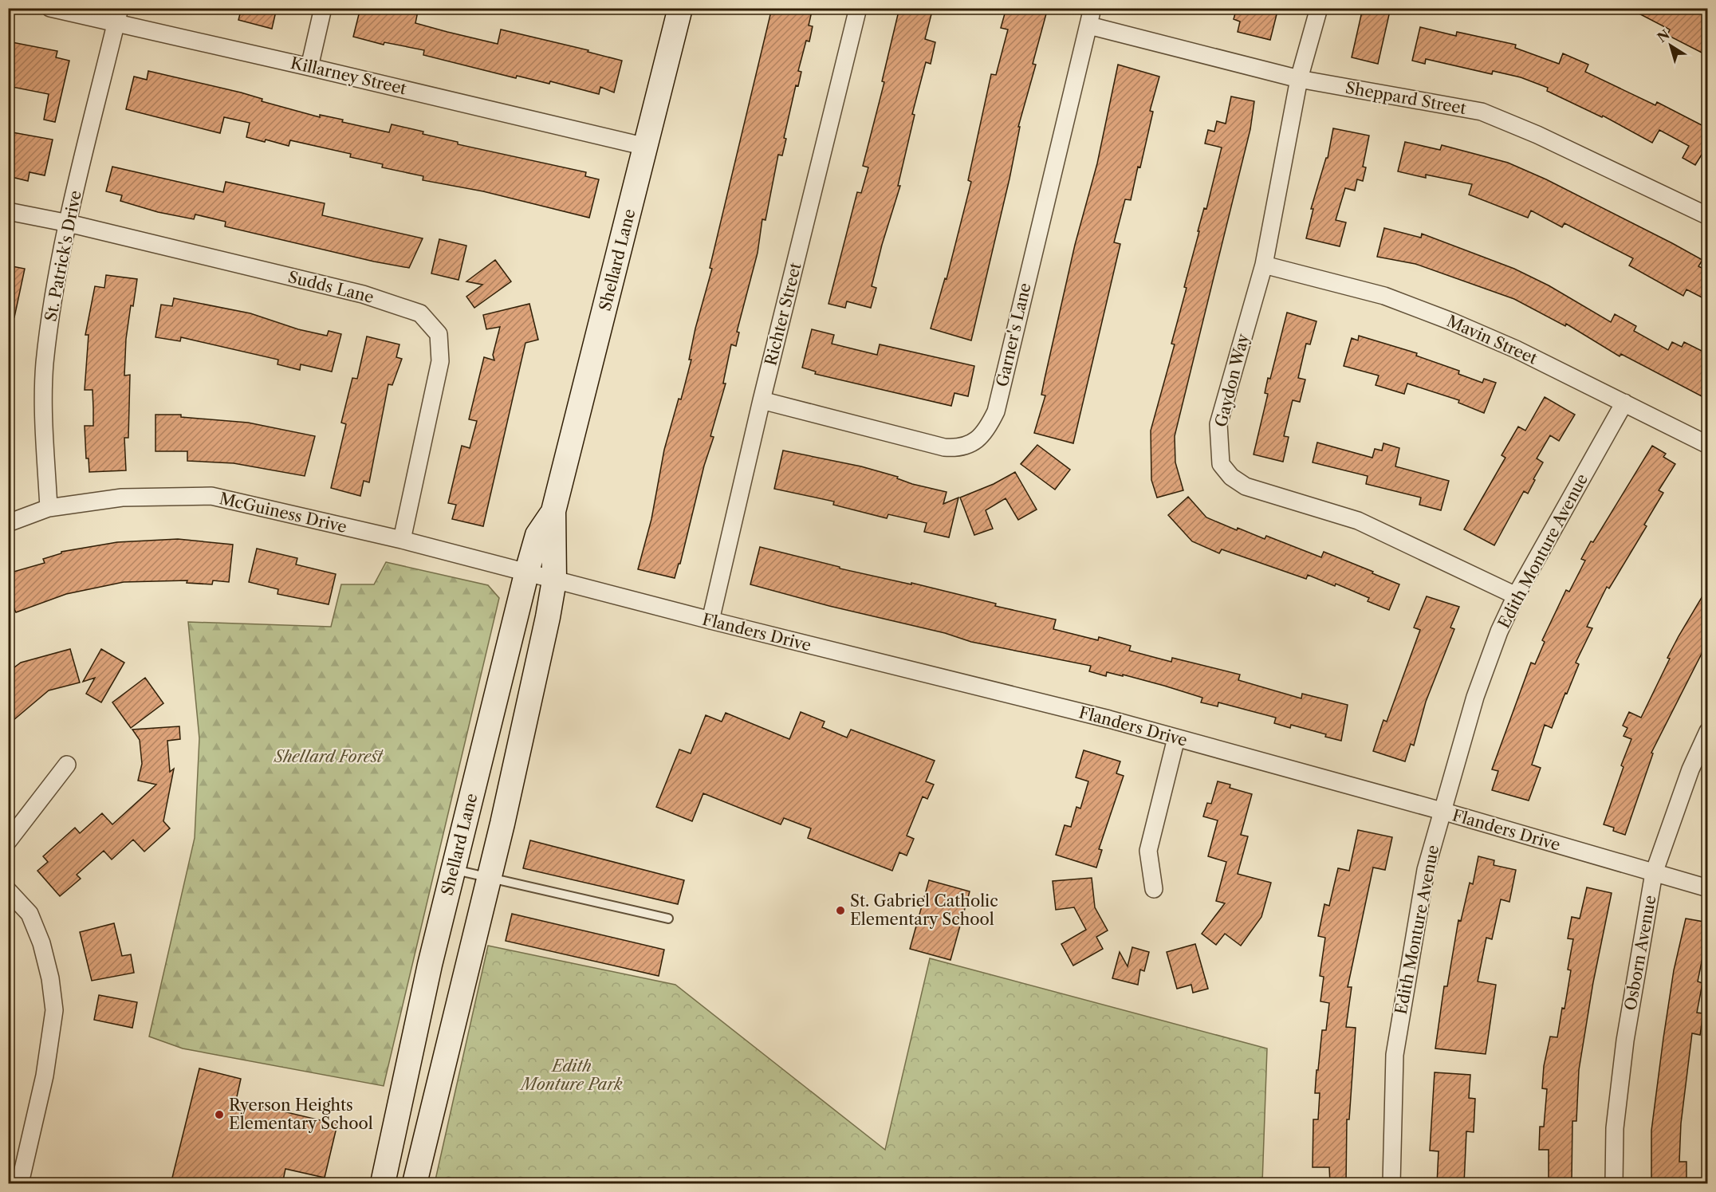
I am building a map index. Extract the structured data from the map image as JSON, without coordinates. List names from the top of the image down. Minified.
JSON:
{"streets":{"main road":["Shellard Lane"],"street":["Killarney Street","Sheppard Street","St. Patrick's Drive","Sudds Lane","Richter Street","Garner's Lane","Mavin Street","Gaydon Way","McGuiness Drive","Edith Monture Avenue","Flanders Drive","Osborn Avenue"]},"crossings":[["Killarney Street","St. Patrick's Drive"],["Killarney Street","Shellard Lane"],["Sheppard Street","Garner's Lane"],["Sheppard Street","Gaydon Way"],["St. Patrick's Drive","Sudds Lane"],["St. Patrick's Drive","McGuiness Drive"],["Shellard Lane","McGuiness Drive"],["Shellard Lane","Flanders Drive"],["Sudds Lane","McGuiness Drive"],["Richter Street","Garner's Lane"],["Richter Street","Flanders Drive"],["Mavin Street","Gaydon Way"],["Mavin Street","Edith Monture Avenue"],["Gaydon Way","Edith Monture Avenue"],["McGuiness Drive","Flanders Drive"],["Edith Monture Avenue","Flanders Drive"],["Flanders Drive","Osborn Avenue"]],"parks":["Shellard Forest","Edith Monture Park"],"places":["St. Gabriel Catholic Elementary School","Ryerson Heights Elementary School"],"north":"top left"}
